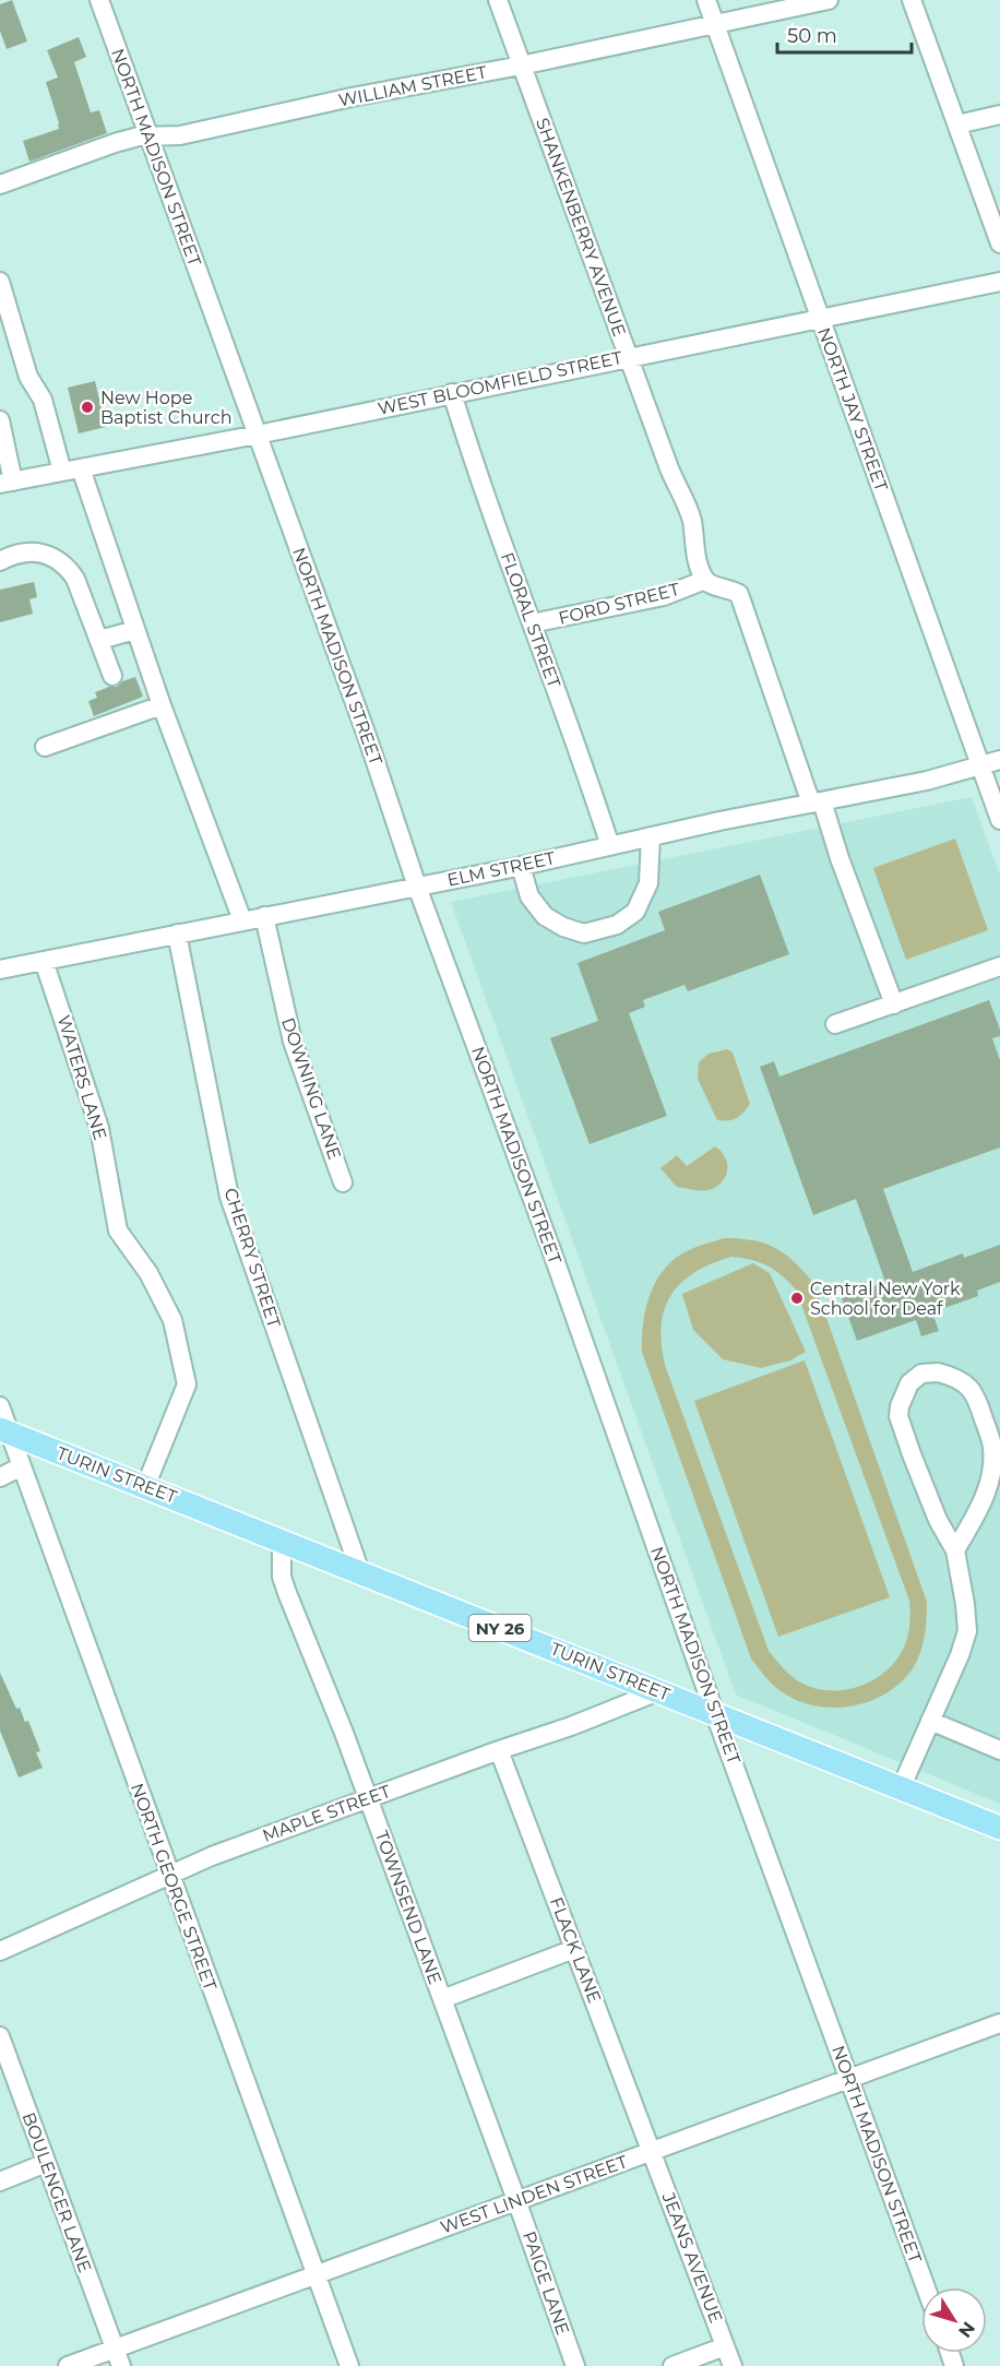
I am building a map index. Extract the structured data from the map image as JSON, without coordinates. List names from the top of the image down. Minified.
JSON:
{"streets":{"main road":["TURIN STREET","NY 26"],"street":["WILLIAM STREET","NORTH MADISON STREET","SHANKENBERRY AVENUE","WEST BLOOMFIELD STREET","NORTH JAY STREET","FORD STREET","FLORAL STREET","ELM STREET","WATERS LANE","DOWNING LANE","CHERRY STREET","MAPLE STREET","NORTH GEORGE STREET","TOWNSEND LANE","FLACK LANE","BOULENGER LANE","WEST LINDEN STREET","JEANS AVENUE","PAIGE LANE"]},"crossings":[["WILLIAM STREET","NORTH MADISON STREET"],["WILLIAM STREET","SHANKENBERRY AVENUE"],["WILLIAM STREET","NORTH JAY STREET"],["NORTH MADISON STREET","WEST BLOOMFIELD STREET"],["NORTH MADISON STREET","ELM STREET"],["NORTH MADISON STREET","TURIN STREET"],["NORTH MADISON STREET","WEST LINDEN STREET"],["SHANKENBERRY AVENUE","WEST BLOOMFIELD STREET"],["SHANKENBERRY AVENUE","FORD STREET"],["WEST BLOOMFIELD STREET","NORTH JAY STREET"],["WEST BLOOMFIELD STREET","FLORAL STREET"],["NORTH JAY STREET","ELM STREET"],["FORD STREET","FLORAL STREET"],["FLORAL STREET","ELM STREET"],["ELM STREET","WATERS LANE"],["ELM STREET","DOWNING LANE"],["ELM STREET","CHERRY STREET"],["WATERS LANE","TURIN STREET"],["CHERRY STREET","TURIN STREET"],["TURIN STREET","MAPLE STREET"],["TURIN STREET","NORTH GEORGE STREET"],["TURIN STREET","TOWNSEND LANE"],["MAPLE STREET","NORTH GEORGE STREET"],["MAPLE STREET","TOWNSEND LANE"],["MAPLE STREET","FLACK LANE"],["NORTH GEORGE STREET","WEST LINDEN STREET"],["TOWNSEND LANE","WEST LINDEN STREET"],["TOWNSEND LANE","PAIGE LANE"],["FLACK LANE","WEST LINDEN STREET"],["FLACK LANE","JEANS AVENUE"],["BOULENGER LANE","WEST LINDEN STREET"],["WEST LINDEN STREET","JEANS AVENUE"],["WEST LINDEN STREET","PAIGE LANE"]],"places":["New Hope Baptist Church","Central New York School for Deaf"],"scale_bar":"50 m","north":"bottom right"}
